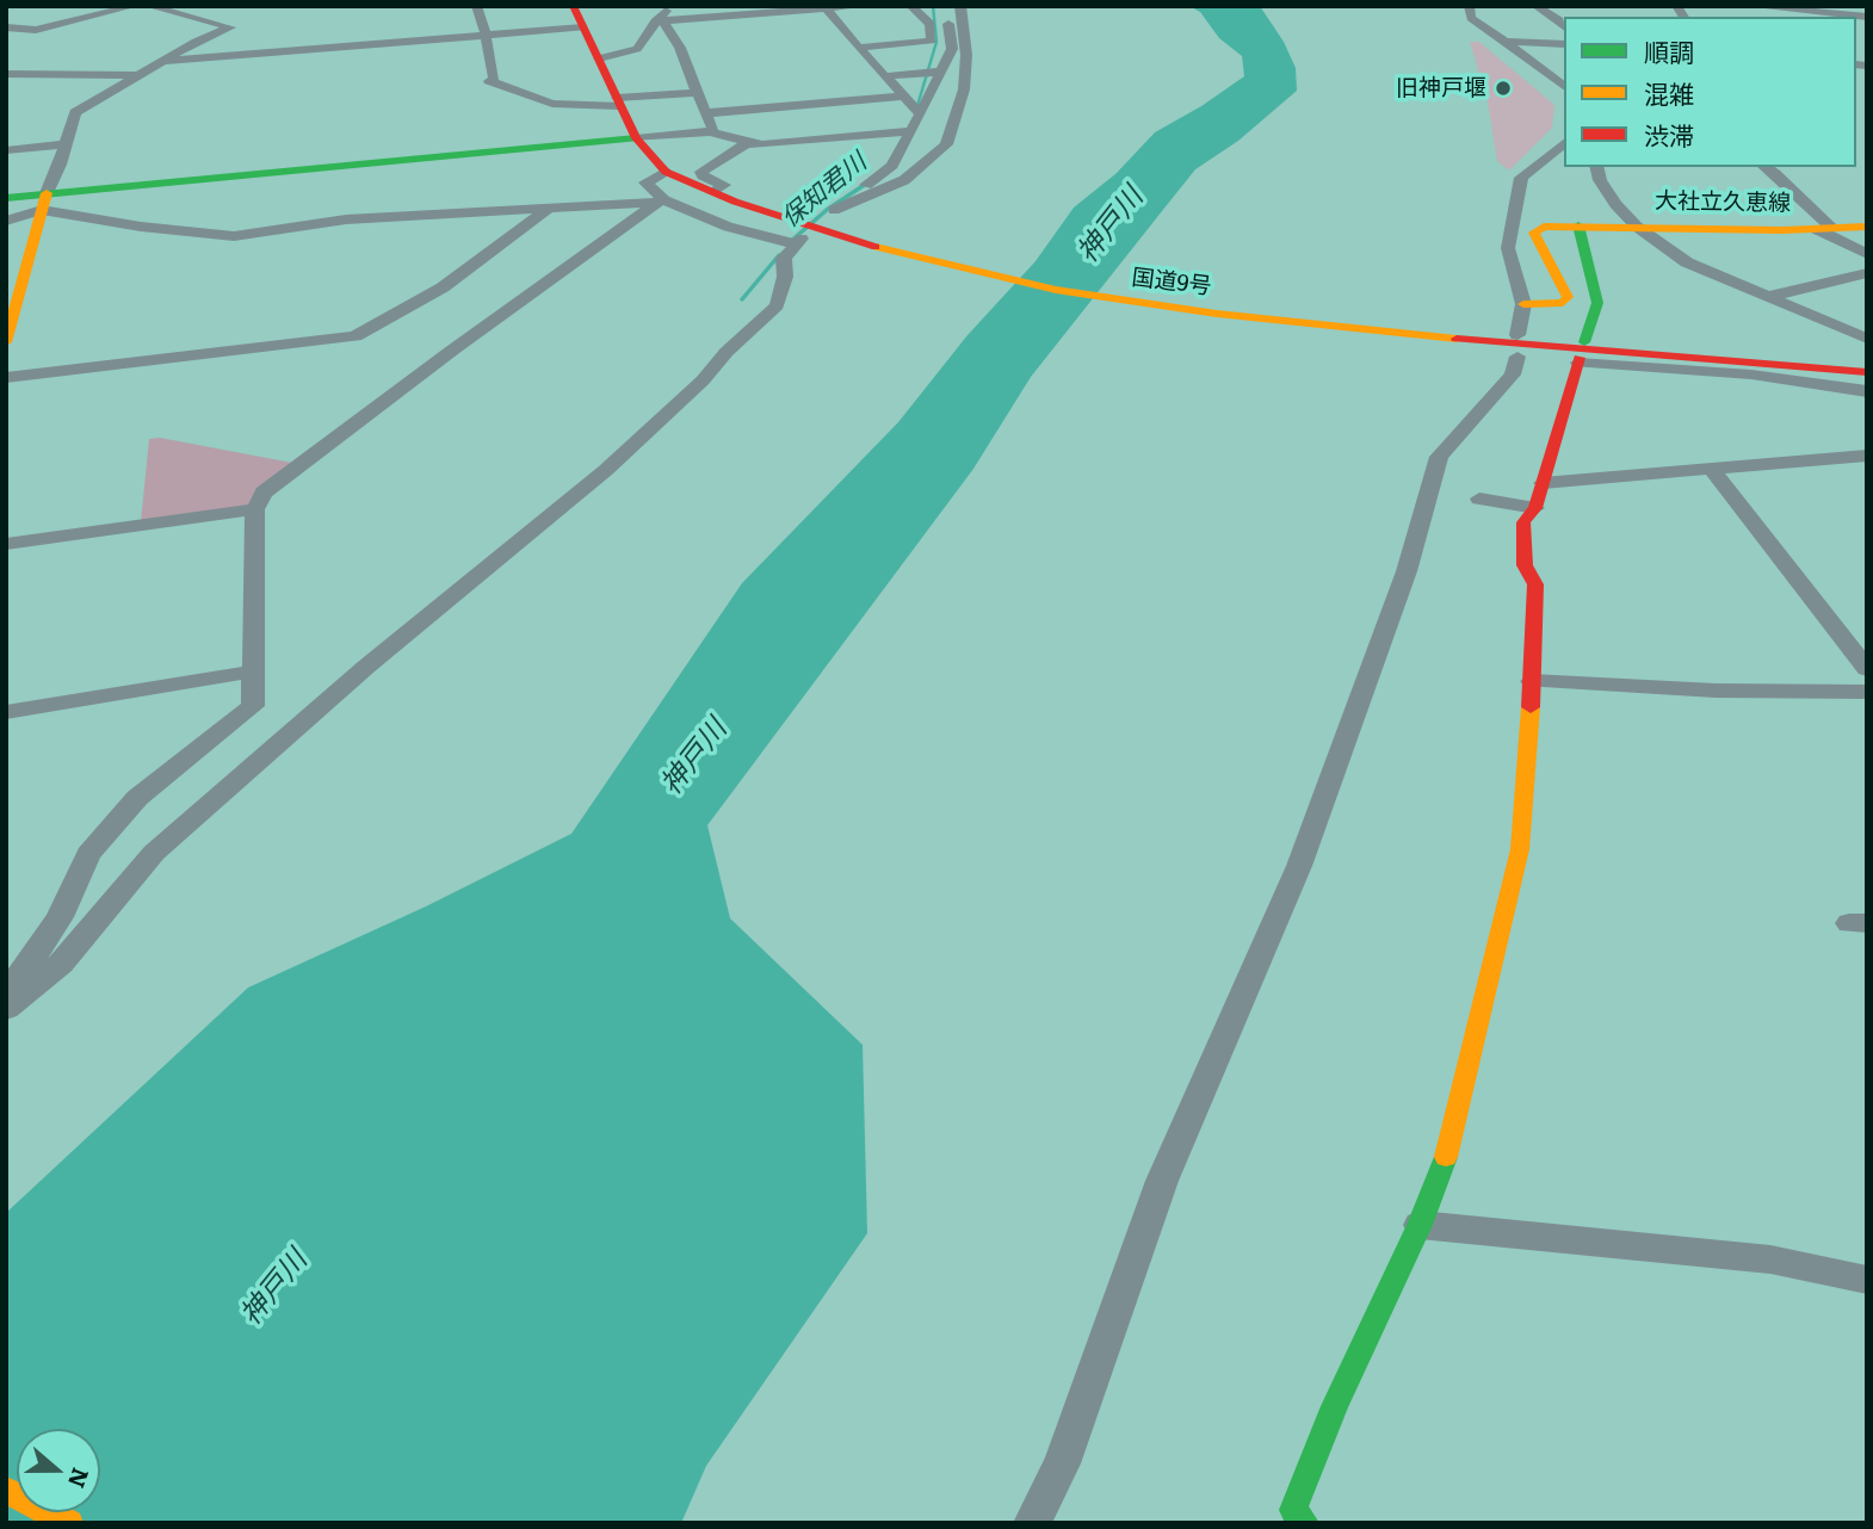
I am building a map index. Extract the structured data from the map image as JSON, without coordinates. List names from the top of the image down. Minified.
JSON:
{"streets":{"main road":["大社立久恵線","国道9号"]},"water":["保知君川","神戸川"],"places":["旧神戸堰"],"legend":["順調","混雑","渋滞"],"north":"right"}
